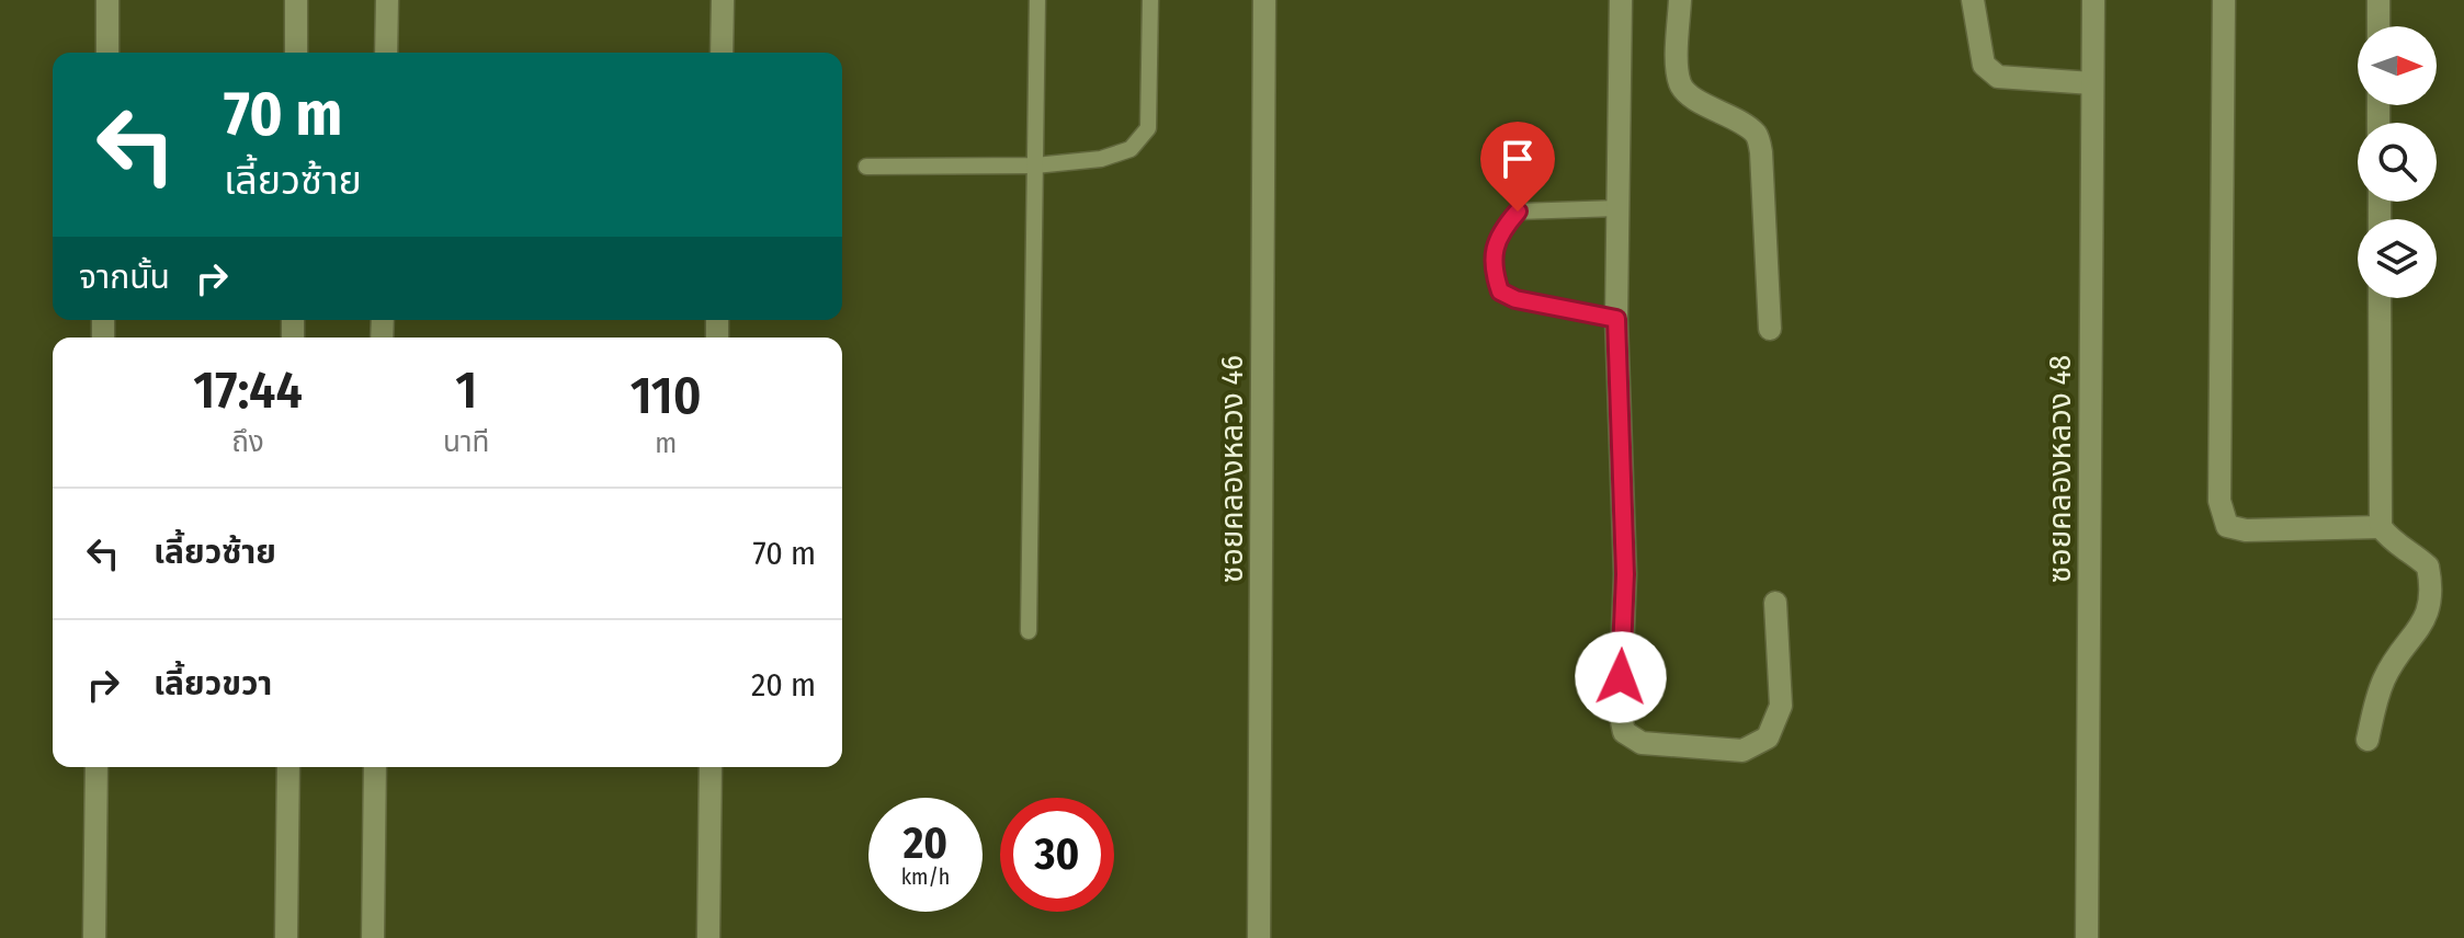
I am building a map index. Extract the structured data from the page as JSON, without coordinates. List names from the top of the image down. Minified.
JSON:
{"streets":{"street":["ซอยคลองหลวง 46","ซอยคลองหลวง 48"]},"north":"right","page":{"turn":["70 m","เลี้ยวซ้าย"],"then":"จากนั้น","eta":["17:44","ถึง","1","นาที","110","m"],"list":[{"name":"เลี้ยวซ้าย","value":"70 m"},{"name":"เลี้ยวขวา","value":"20 m"}],"speed":"20 km/h","limit":"30"}}
